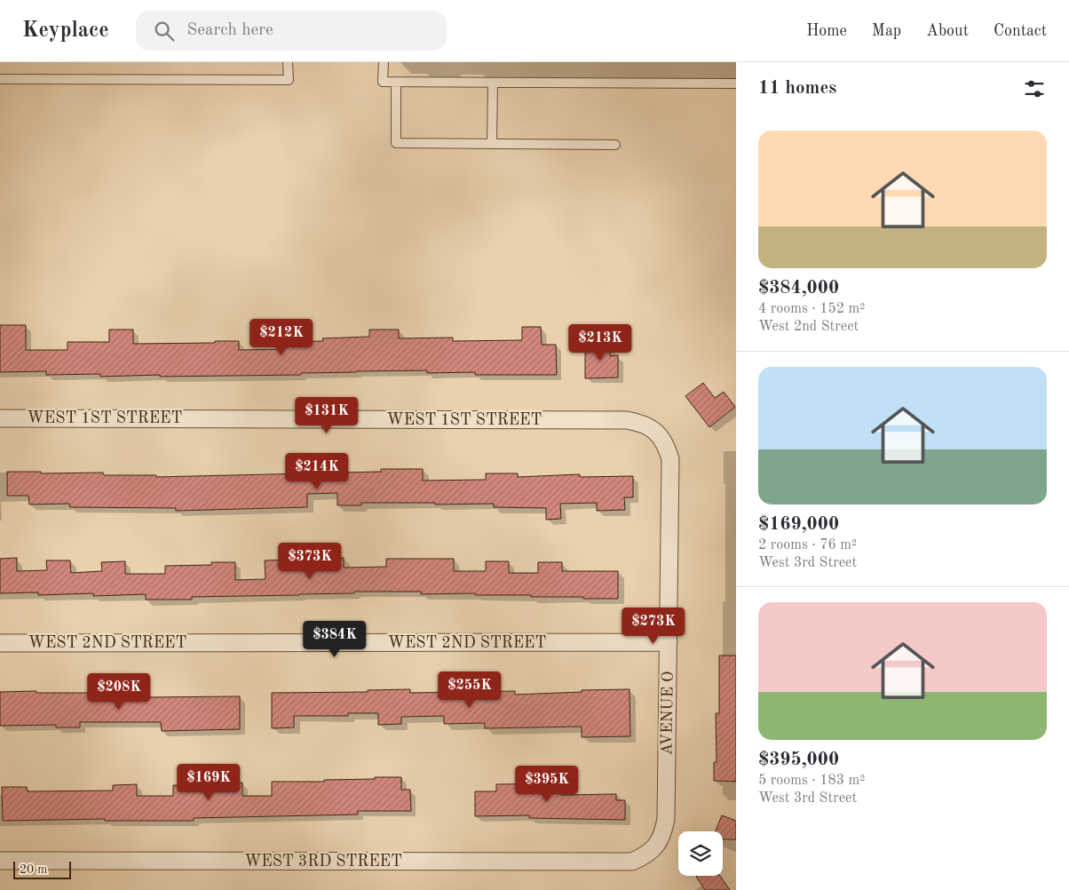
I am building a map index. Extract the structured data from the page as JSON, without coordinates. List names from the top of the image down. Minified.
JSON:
{"streets":{"street":["WEST 1ST STREET","WEST 2ND STREET","AVENUE O","WEST 3RD STREET"]},"crossings":[["WEST 1ST STREET","AVENUE O"],["WEST 2ND STREET","AVENUE O"],["AVENUE O","WEST 3RD STREET"]],"scale_bar":"20 m","page":{"header":"Keyplace","search":"Search here","nav":["Home","Map","About","Contact"],"heading":"11 homes","list":[{"name":"$384,000","note":"4 rooms · 152 m² · West 2nd Street"},{"name":"$169,000","note":"2 rooms · 76 m² · West 3rd Street"},{"name":"$395,000","note":"5 rooms · 183 m² · West 3rd Street"}],"price":["$212K","$213K","$131K","$214K","$373K","$273K","$384K","$255K","$208K","$169K","$395K"],"scale":"20 m"}}
